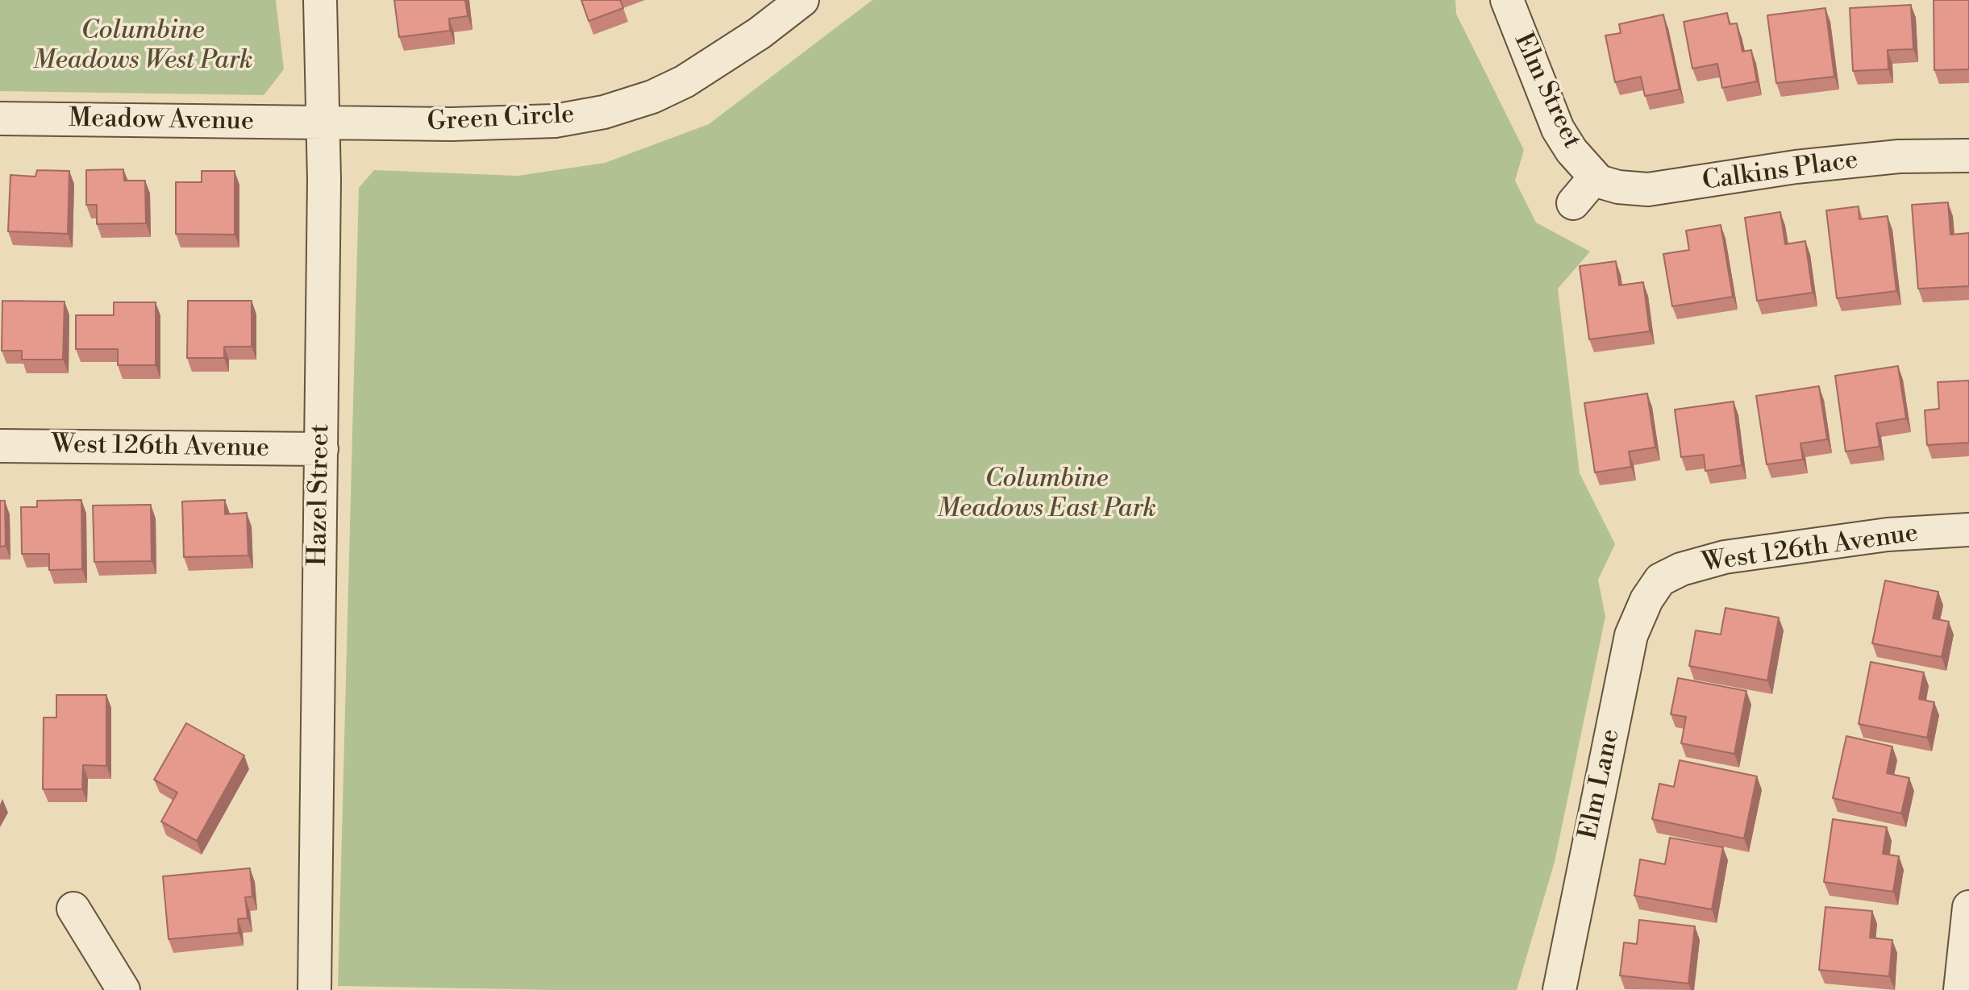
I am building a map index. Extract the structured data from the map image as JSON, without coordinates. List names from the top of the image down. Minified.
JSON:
{"streets":{"street":["Elm Street","Green Circle","Meadow Avenue","Calkins Place","West 126th Avenue","Hazel Street","Elm Lane"]},"crossings":[["Elm Street","Calkins Place"],["Green Circle","Meadow Avenue"],["Green Circle","Hazel Street"],["Meadow Avenue","Hazel Street"],["West 126th Avenue","Hazel Street"],["West 126th Avenue","Elm Lane"]],"parks":["Columbine Meadows West Park","Columbine Meadows East Park"]}
